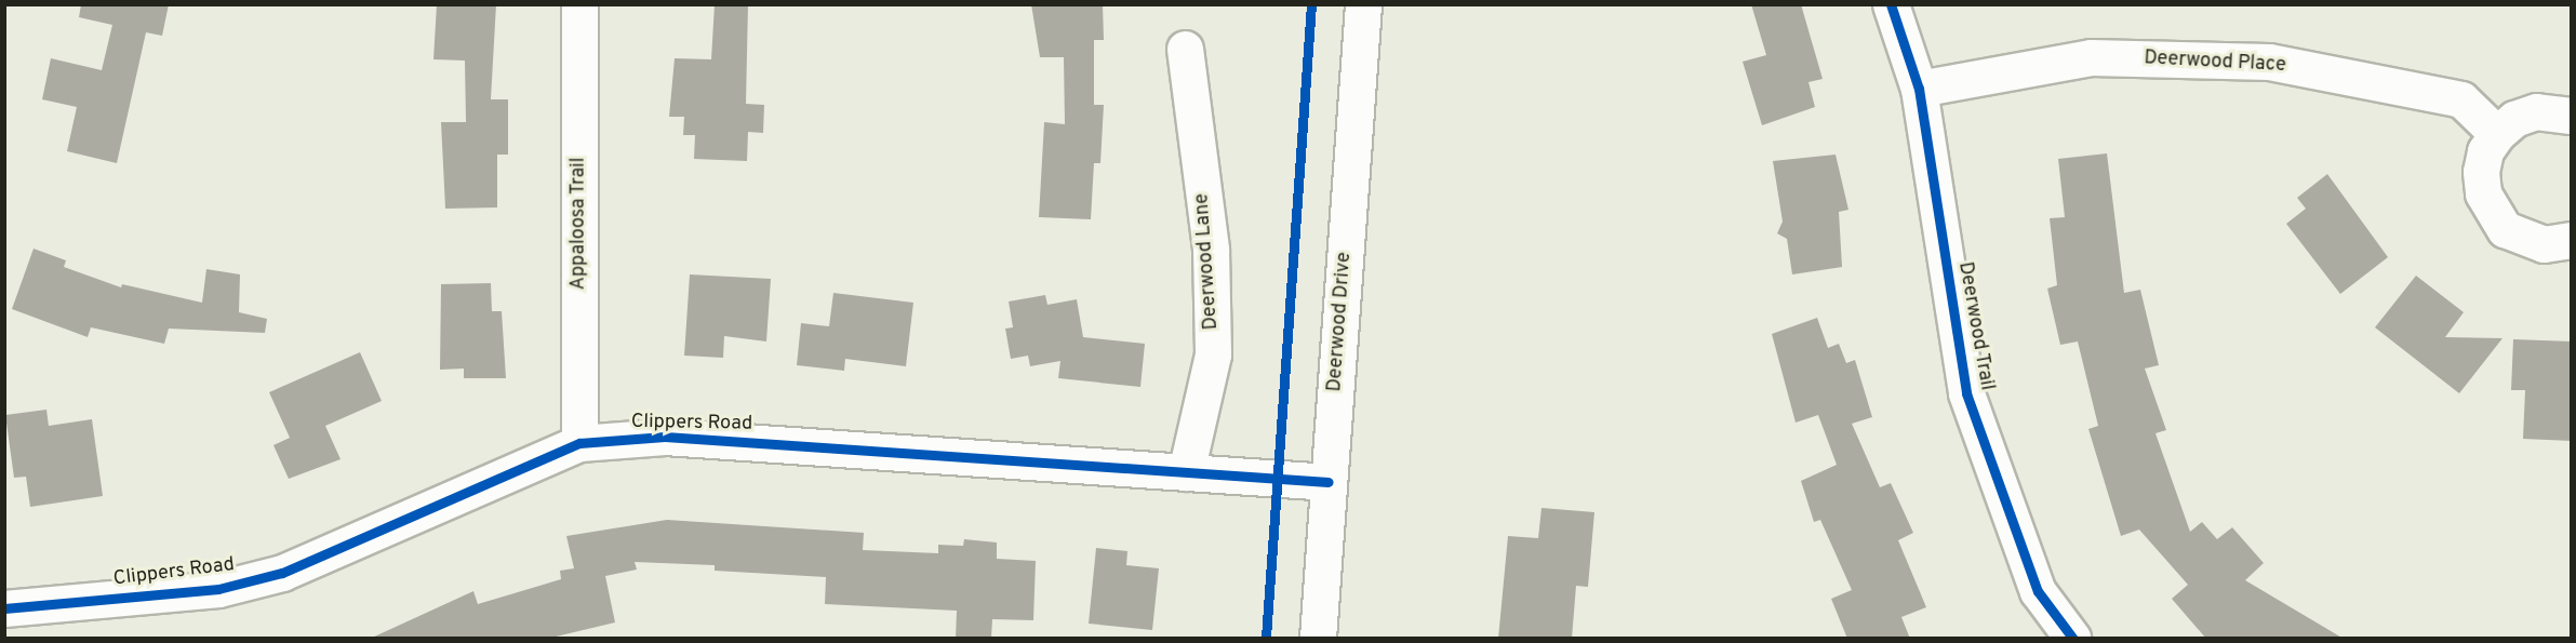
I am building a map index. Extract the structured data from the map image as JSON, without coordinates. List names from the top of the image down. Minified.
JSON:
{"streets":{"street":["Deerwood Place","Appaloosa Trail","Deerwood Lane","Deerwood Drive","Deerwood Trail","Clippers Road"]},"crossings":[["Deerwood Place","Deerwood Trail"],["Appaloosa Trail","Clippers Road"],["Deerwood Lane","Clippers Road"],["Deerwood Drive","Clippers Road"]]}
